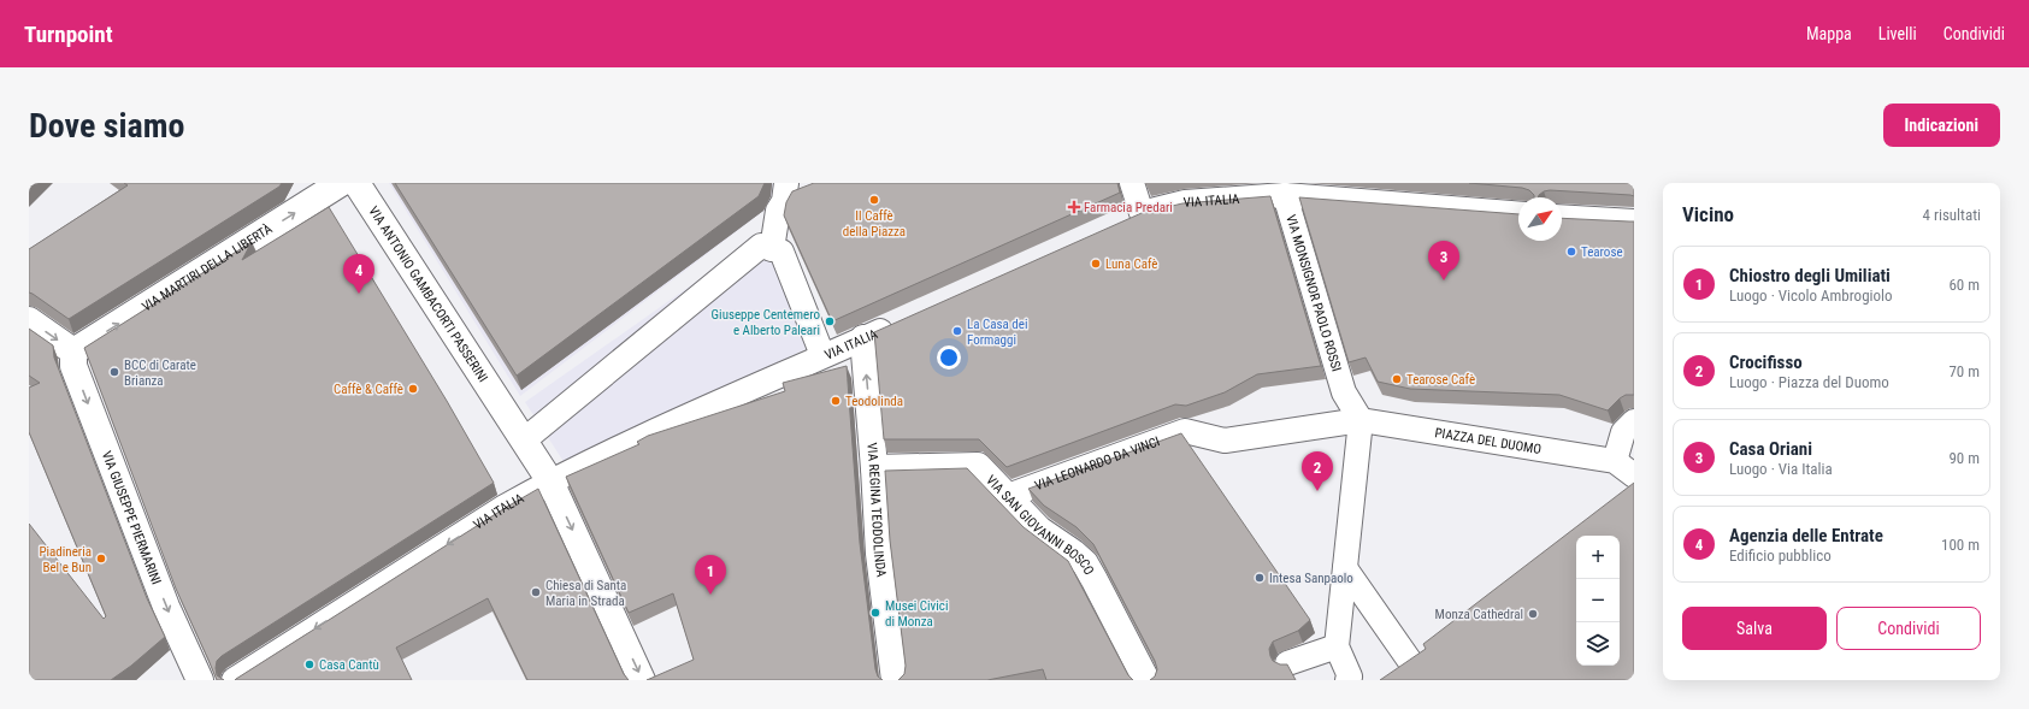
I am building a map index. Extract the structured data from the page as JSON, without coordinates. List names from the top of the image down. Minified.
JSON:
{"streets":{"street":["VIA ITALIA","VIA MARTIRI DELLA LIBERTÀ","VIA ANTONIO GAMBACORTI PASSERINI","VIA MONSIGNOR PAOLO ROSSI","PIAZZA DEL DUOMO","VIA LEONARDO DA VINCI","VIA REGINA TEODOLINDA","VIA GIUSEPPE PIERMARINI","VIA SAN GIOVANNI BOSCO"]},"crossings":[["VIA ITALIA","VIA ANTONIO GAMBACORTI PASSERINI"],["VIA ITALIA","VIA MONSIGNOR PAOLO ROSSI"],["VIA ITALIA","VIA REGINA TEODOLINDA"],["VIA MARTIRI DELLA LIBERTÀ","VIA GIUSEPPE PIERMARINI"],["VIA MONSIGNOR PAOLO ROSSI","PIAZZA DEL DUOMO"],["PIAZZA DEL DUOMO","VIA LEONARDO DA VINCI"],["VIA LEONARDO DA VINCI","VIA SAN GIOVANNI BOSCO"],["VIA REGINA TEODOLINDA","VIA SAN GIOVANNI BOSCO"]],"one_way":["VIA MARTIRI DELLA LIBERTÀ","VIA ANTONIO GAMBACORTI PASSERINI","VIA REGINA TEODOLINDA","VIA GIUSEPPE PIERMARINI"],"places":{"other":["Il Caffè della Piazza","Tearose","Luna Cafè","Giuseppe Centemero e Alberto Paleari","La Casa dei Formaggi","BCC di Carate Brianza","Tearose Cafè","Caffè & Caffè","Teodolinda","Piadineria Bel e Bun","Intesa Sanpaolo","Chiesa di Santa Maria in Strada","Musei Civici di Monza","Monza Cathedral","Casa Cantù"],"health":["Farmacia Predari"]},"north":"top right","page":{"header":"Turnpoint","nav":["Mappa","Livelli","Condividi"],"buttons":["Indicazioni",["Salva","Condividi"]],"title":"Dove siamo","heading":["Vicino","4 risultati"],"pins":["3","4","2","1"],"list":[{"mark":"1","name":"Chiostro degli Umiliati","note":"Luogo · Vicolo Ambrogiolo","value":"60 m"},{"mark":"2","name":"Crocifisso","note":"Luogo · Piazza del Duomo","value":"70 m"},{"mark":"3","name":"Casa Oriani","note":"Luogo · Via Italia","value":"90 m"},{"mark":"4","name":"Agenzia delle Entrate","note":"Edificio pubblico","value":"100 m"}],"map_buttons":["+","−"]}}
